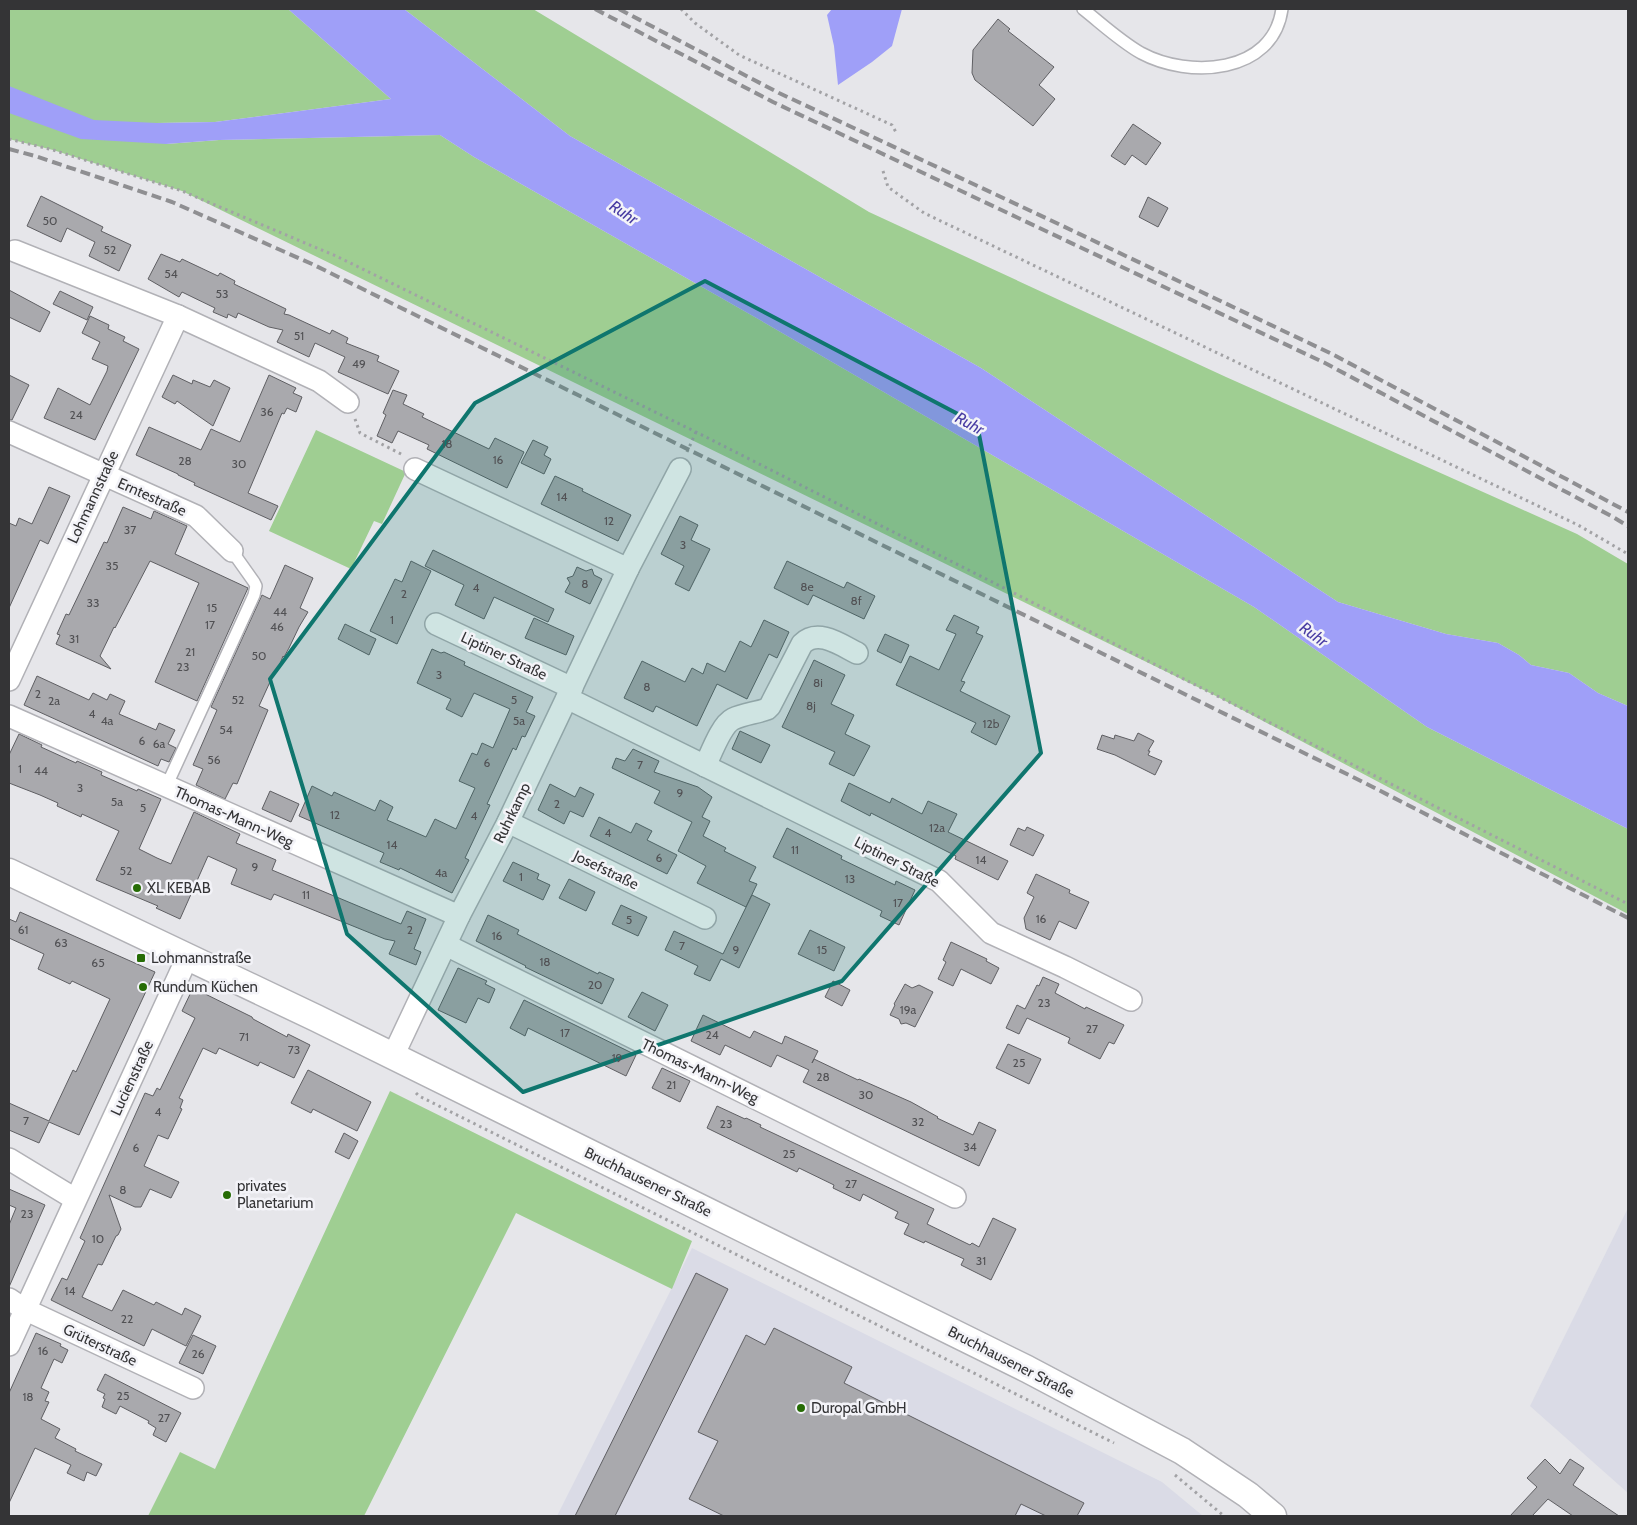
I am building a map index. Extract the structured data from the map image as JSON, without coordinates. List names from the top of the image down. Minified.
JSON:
{"streets":{"street":["Lohmannstraße","Erntestraße","Liptiner Straße","Ruhrkamp","Thomas-Mann-Weg","Josefstraße","Lucienstraße","Bruchhausener Straße","Grüterstraße"]},"crossings":[["Lohmannstraße","Erntestraße"],["Liptiner Straße","Ruhrkamp"],["Ruhrkamp","Thomas-Mann-Weg"],["Ruhrkamp","Josefstraße"],["Ruhrkamp","Bruchhausener Straße"],["Lucienstraße","Bruchhausener Straße"],["Lucienstraße","Grüterstraße"]],"water":["Ruhr"],"places":{"other":["XL KEBAB","Rundum Küchen","privates Planetarium","Duropal GmbH"],"transit":["Lohmannstraße"]},"house_numbers":["50","52","54","53","51","49","36","24","18","16","28","30","14","12","37","3","35","8","8e","4","2","8f","33","15","44","1","17","46","31","21","50","23","3","8i","8","2","52","5","2a","8j","4","4a","5a","12b","54","6","6a","56","6","7","1","44","3","9","5a","2","5","12","4","12a","4","14","11","6","14","9","52","4a","1","13","11","17","16","5","61","2","16","63","7","9","15","18","65","20","23","19a","27","17","24","71","73","19","25","28","21","30","4","7","32","23","34","6","25","27","8","23","10","31","14","22","16","26","25","18","27"]}
